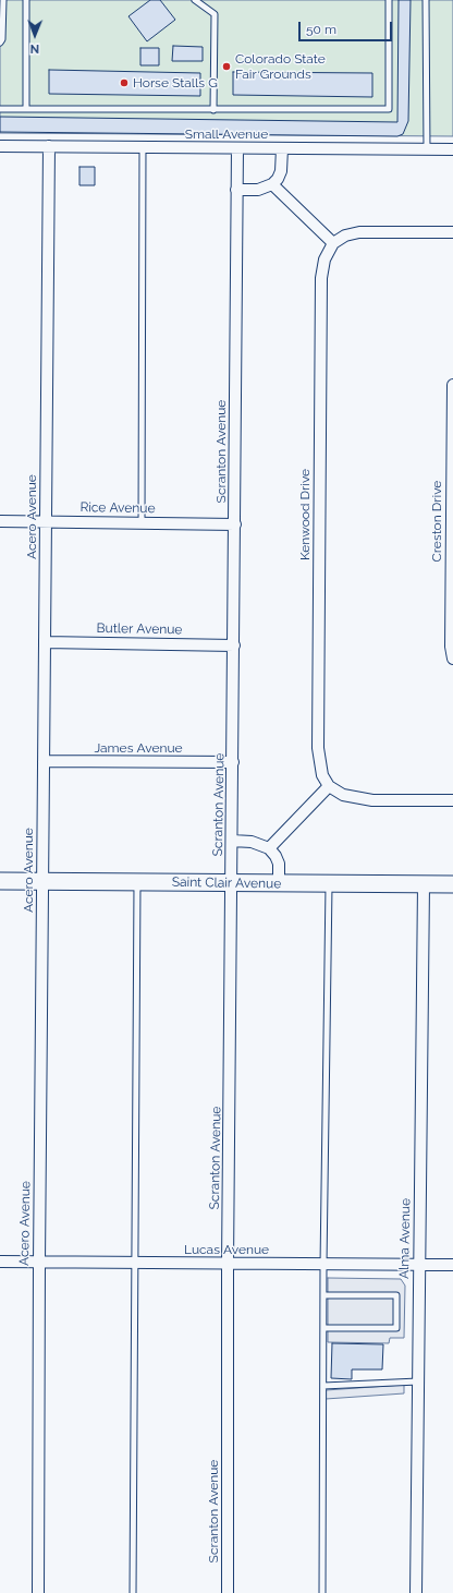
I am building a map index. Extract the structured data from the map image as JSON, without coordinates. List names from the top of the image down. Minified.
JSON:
{"streets":{"street":["Small Avenue","Scranton Avenue","Rice Avenue","Kenwood Drive","Acero Avenue","Creston Drive","Butler Avenue","James Avenue","Saint Clair Avenue","Alma Avenue","Lucas Avenue"]},"crossings":[["Small Avenue","Scranton Avenue"],["Small Avenue","Acero Avenue"],["Scranton Avenue","Rice Avenue"],["Scranton Avenue","Butler Avenue"],["Scranton Avenue","James Avenue"],["Scranton Avenue","Saint Clair Avenue"],["Scranton Avenue","Lucas Avenue"],["Rice Avenue","Acero Avenue"],["Acero Avenue","Butler Avenue"],["Acero Avenue","James Avenue"],["Acero Avenue","Saint Clair Avenue"],["Acero Avenue","Lucas Avenue"],["Saint Clair Avenue","Alma Avenue"],["Alma Avenue","Lucas Avenue"]],"places":["Colorado State Fair Grounds","Horse Stalls G"],"scale_bar":"50 m","north":"bottom"}
